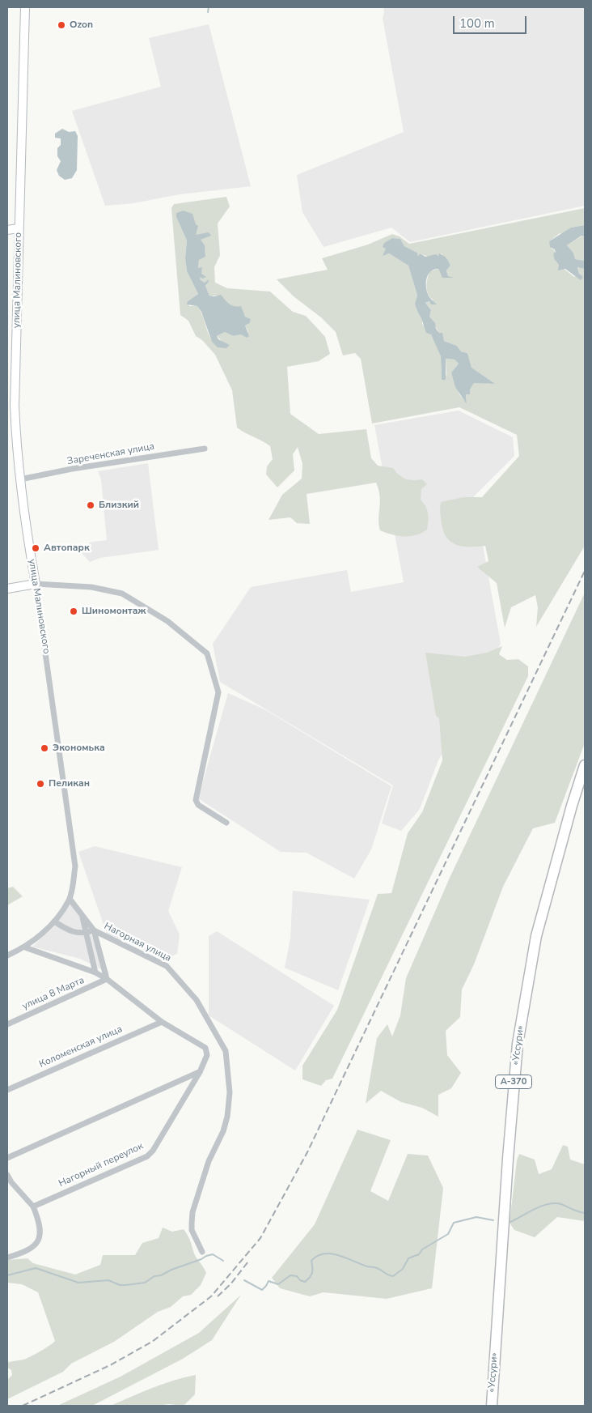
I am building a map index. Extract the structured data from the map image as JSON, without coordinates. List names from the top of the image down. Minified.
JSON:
{"streets":{"highway":["«Уссури»","А-370"],"street":["улица Малиновского","Зареченская улица","Нагорная улица","улица 8 Марта","Коломенская улица","Нагорный переулок"]},"crossings":[["улица Малиновского","Зареченская улица"],["улица Малиновского","Нагорная улица"],["Коломенская улица","Нагорный переулок"]],"places":["Ozon","Близкий","Автопарк","Шиномонтаж","Экономька","Пеликан"],"scale_bar":"100 m"}
